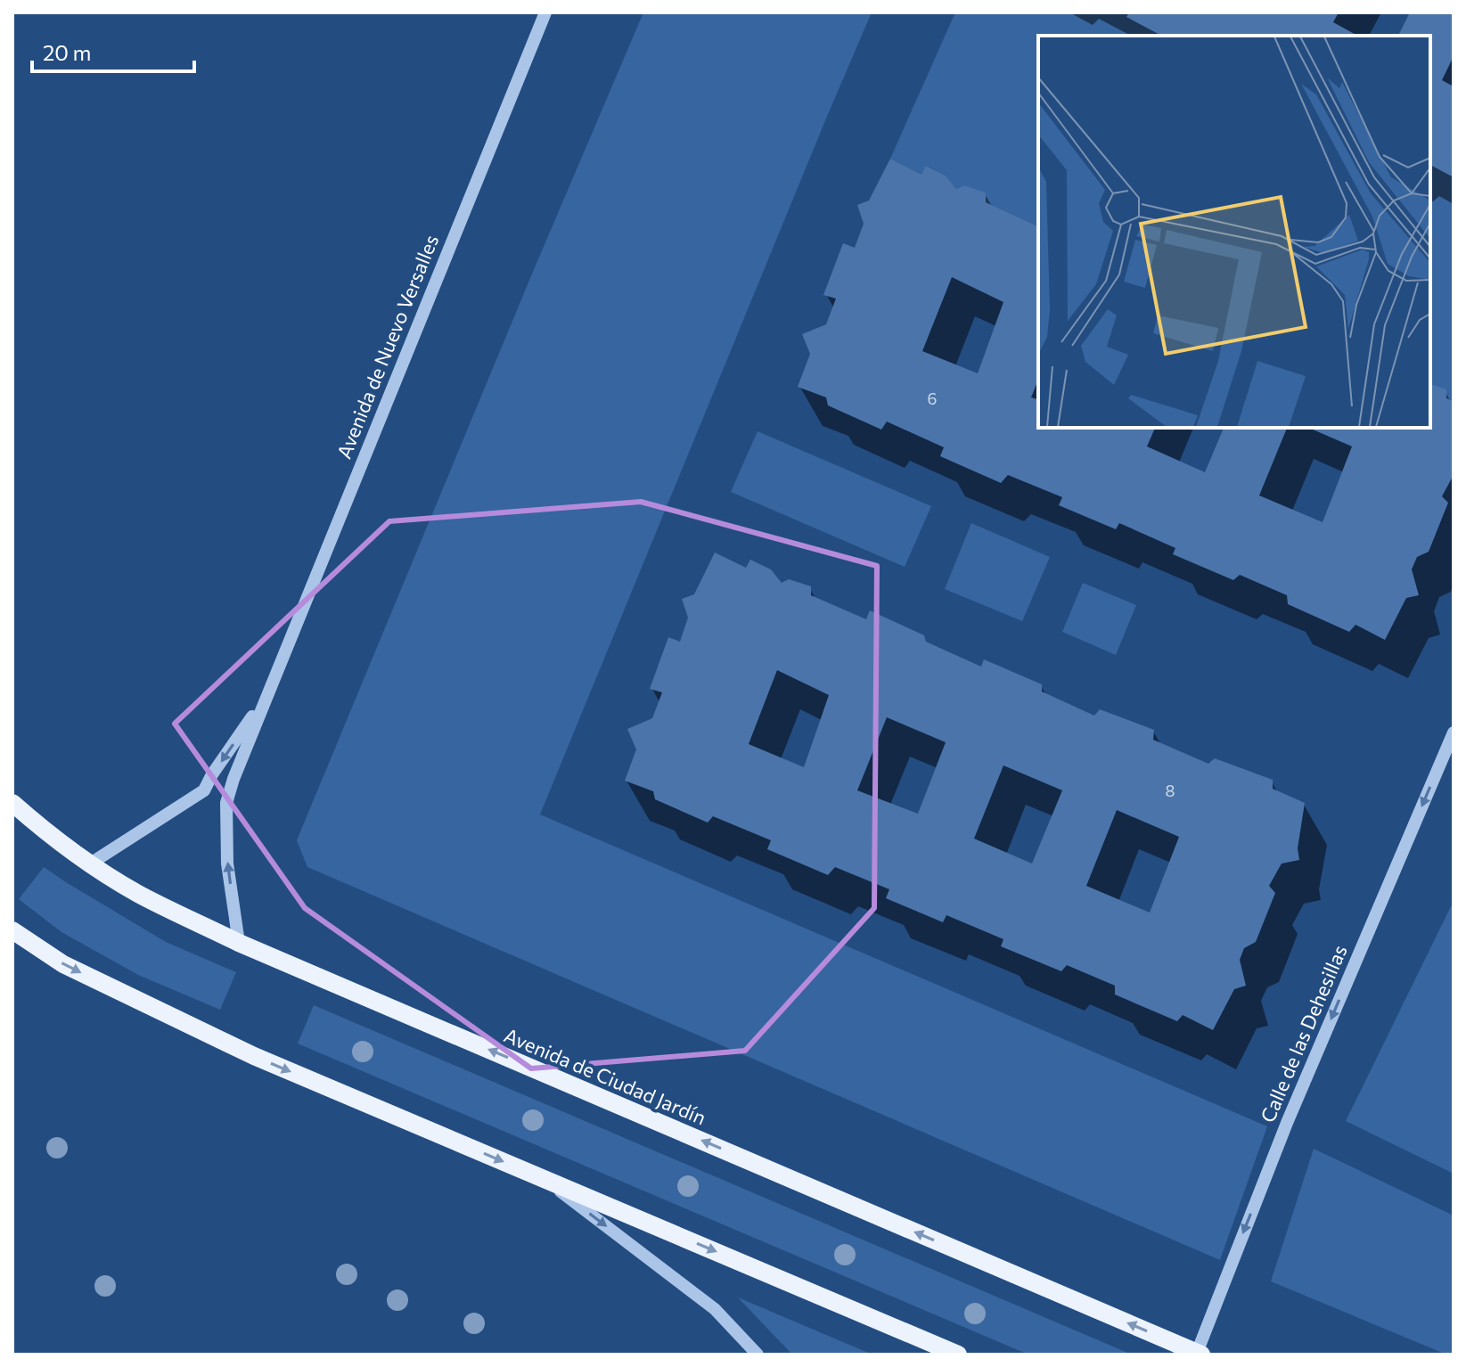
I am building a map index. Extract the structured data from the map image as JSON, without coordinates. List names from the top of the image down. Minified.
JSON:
{"streets":{"main road":["Avenida de Ciudad Jardín"],"street":["Avenida de Nuevo Versalles","Calle de las Dehesillas"]},"crossings":[["Avenida de Nuevo Versalles","Avenida de Ciudad Jardín"],["Calle de las Dehesillas","Avenida de Ciudad Jardín"]],"one_way":["Calle de las Dehesillas"],"house_numbers":["6","8"],"scale_bar":"20 m"}
